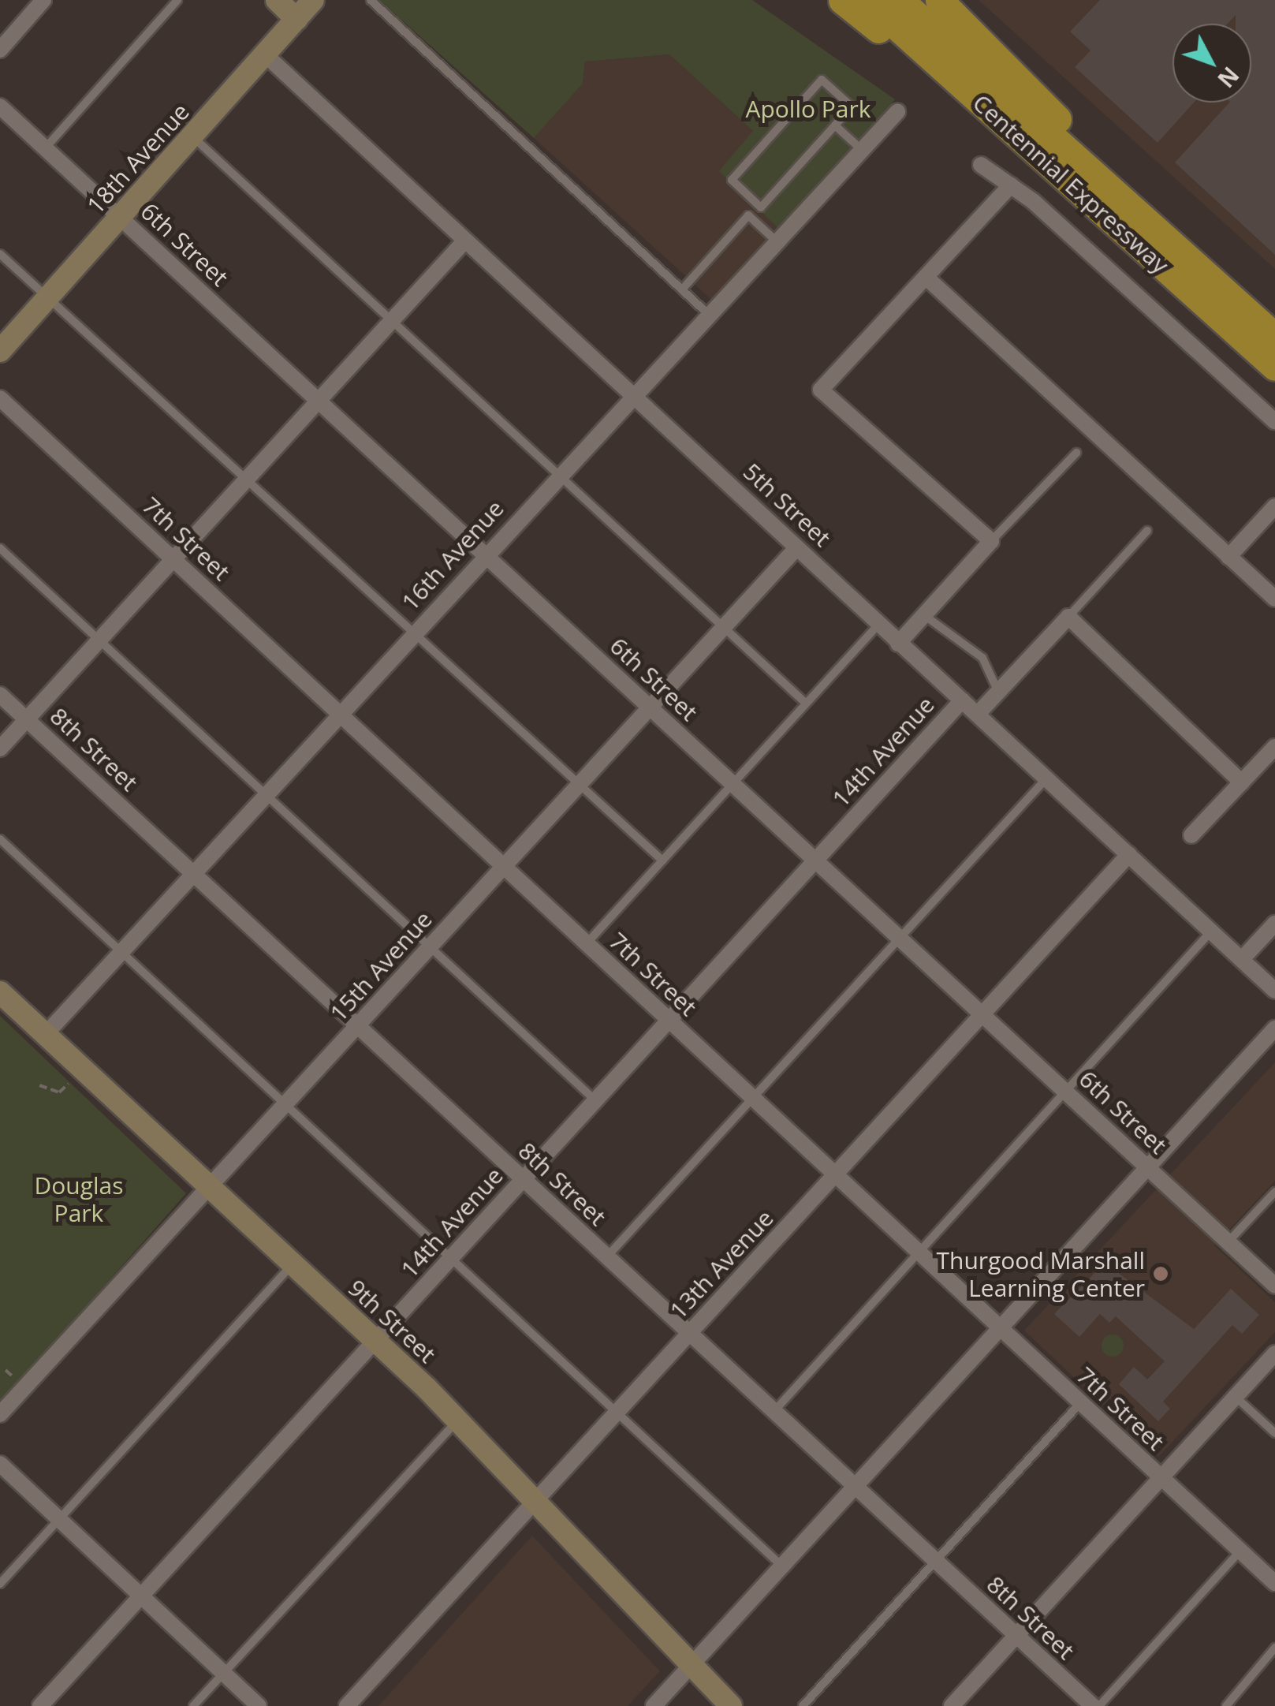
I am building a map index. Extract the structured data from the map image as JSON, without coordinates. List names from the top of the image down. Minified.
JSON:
{"streets":{"highway":["Centennial Expressway"],"street":["18th Avenue","6th Street","5th Street","7th Street","16th Avenue","8th Street","14th Avenue","15th Avenue","13th Avenue","9th Street"]},"crossings":[["18th Avenue","6th Street"],["18th Avenue","5th Street"],["6th Street","16th Avenue"],["6th Street","14th Avenue"],["6th Street","15th Avenue"],["6th Street","13th Avenue"],["5th Street","16th Avenue"],["5th Street","14th Avenue"],["5th Street","15th Avenue"],["5th Street","13th Avenue"],["7th Street","16th Avenue"],["7th Street","14th Avenue"],["7th Street","15th Avenue"],["7th Street","13th Avenue"],["16th Avenue","8th Street"],["16th Avenue","9th Street"],["8th Street","14th Avenue"],["8th Street","15th Avenue"],["8th Street","13th Avenue"],["14th Avenue","9th Street"],["15th Avenue","9th Street"],["13th Avenue","9th Street"]],"parks":["Apollo Park","Douglas Park"],"places":["Thurgood Marshall Learning Center"],"north":"bottom right"}
